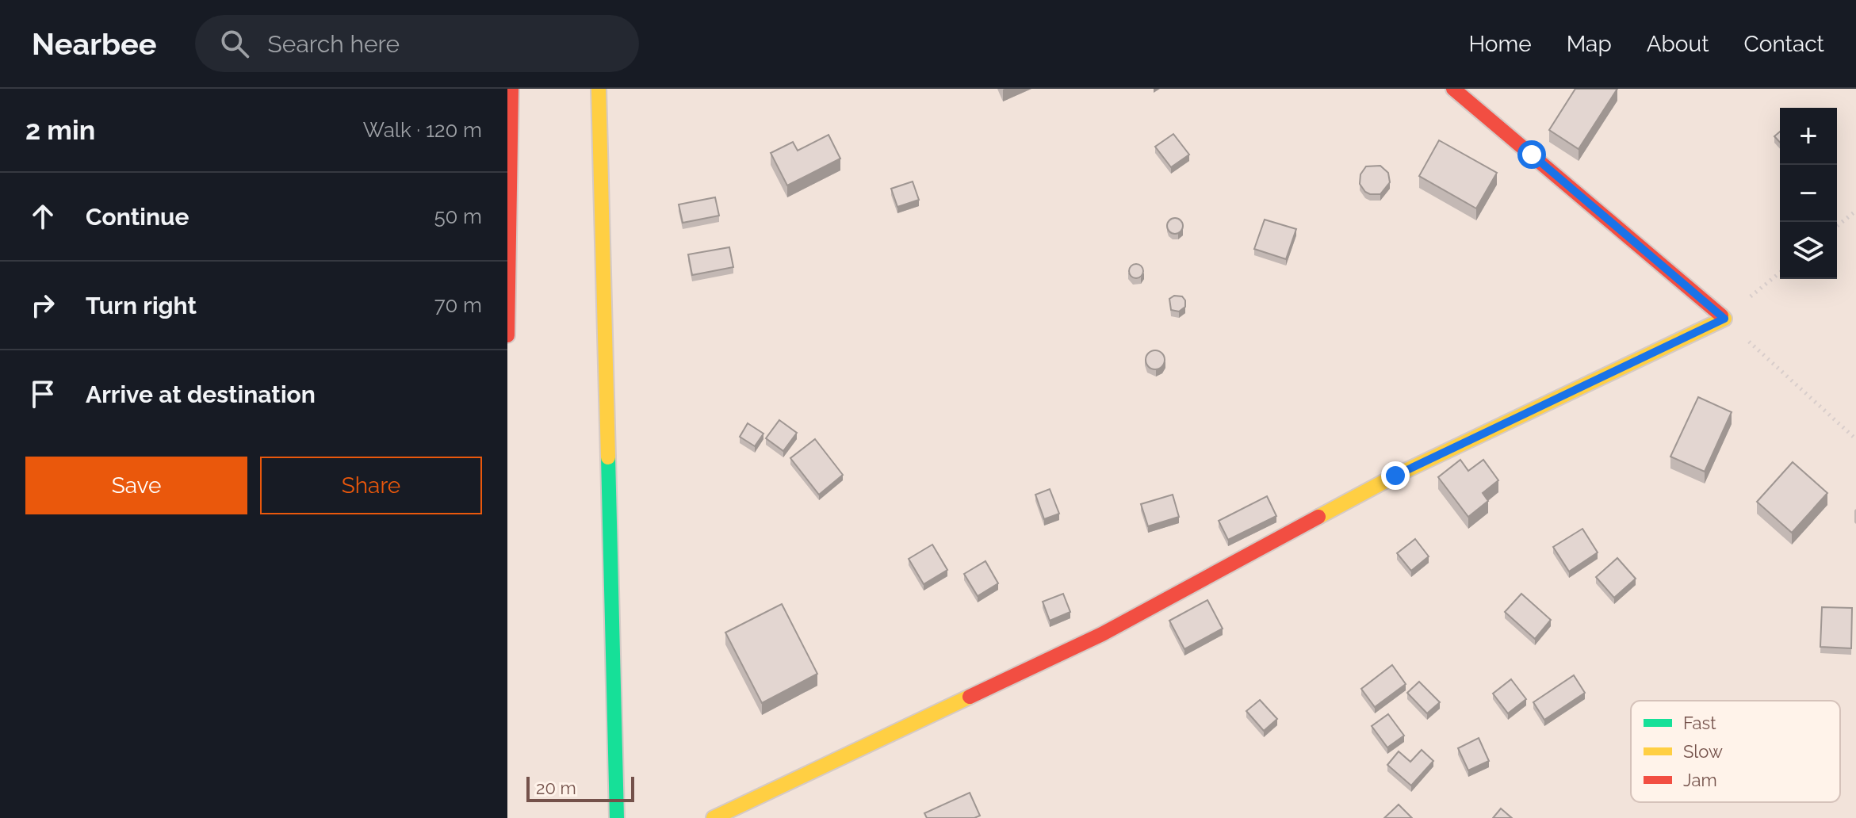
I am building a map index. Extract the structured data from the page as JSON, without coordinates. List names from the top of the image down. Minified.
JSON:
{"legend":["Fast","Slow","Jam"],"scale_bar":"20 m","page":{"header":"Nearbee","search":"Search here","nav":["Home","Map","About","Contact"],"heading":["2 min","Walk · 120 m"],"map_buttons":["+","−"],"list":[["Continue","50 m"],["Turn right","70 m"],"Arrive at destination"],"buttons":["Save","Share"],"scale":"20 m"}}
